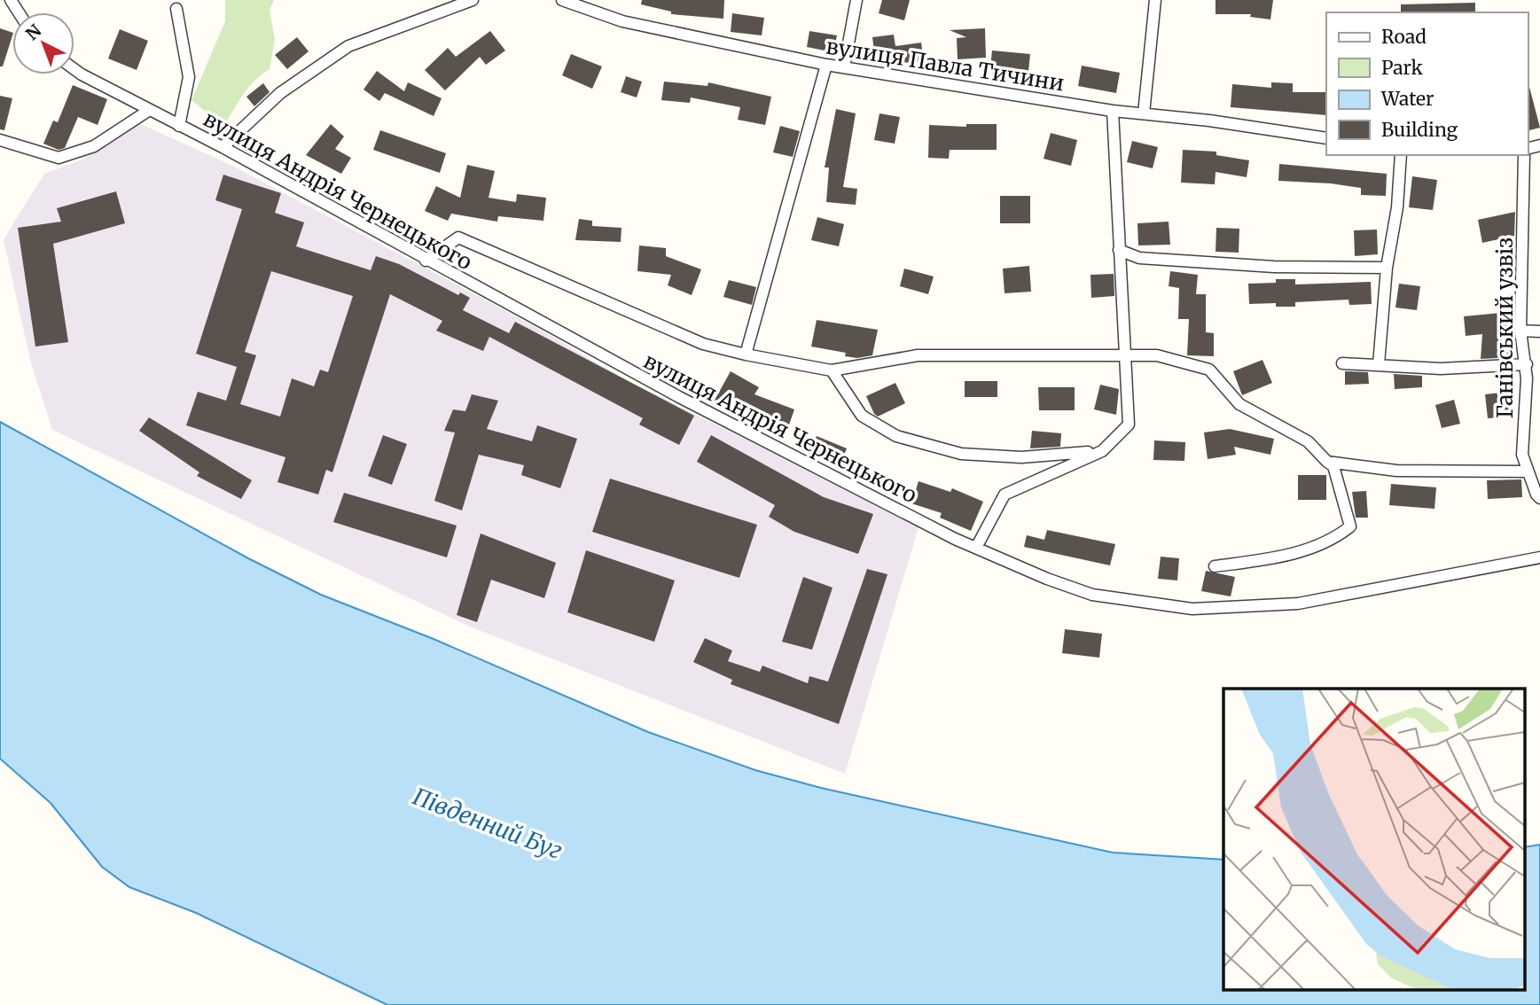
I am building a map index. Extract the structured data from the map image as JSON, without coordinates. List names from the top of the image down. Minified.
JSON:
{"streets":{"street":["вулиця Павла Тичини","вулиця Андрія Чернецького","Ганівський узвіз"]},"water":["Південний Буг"],"legend":["Road","Park","Water","Building"],"north":"top left"}
